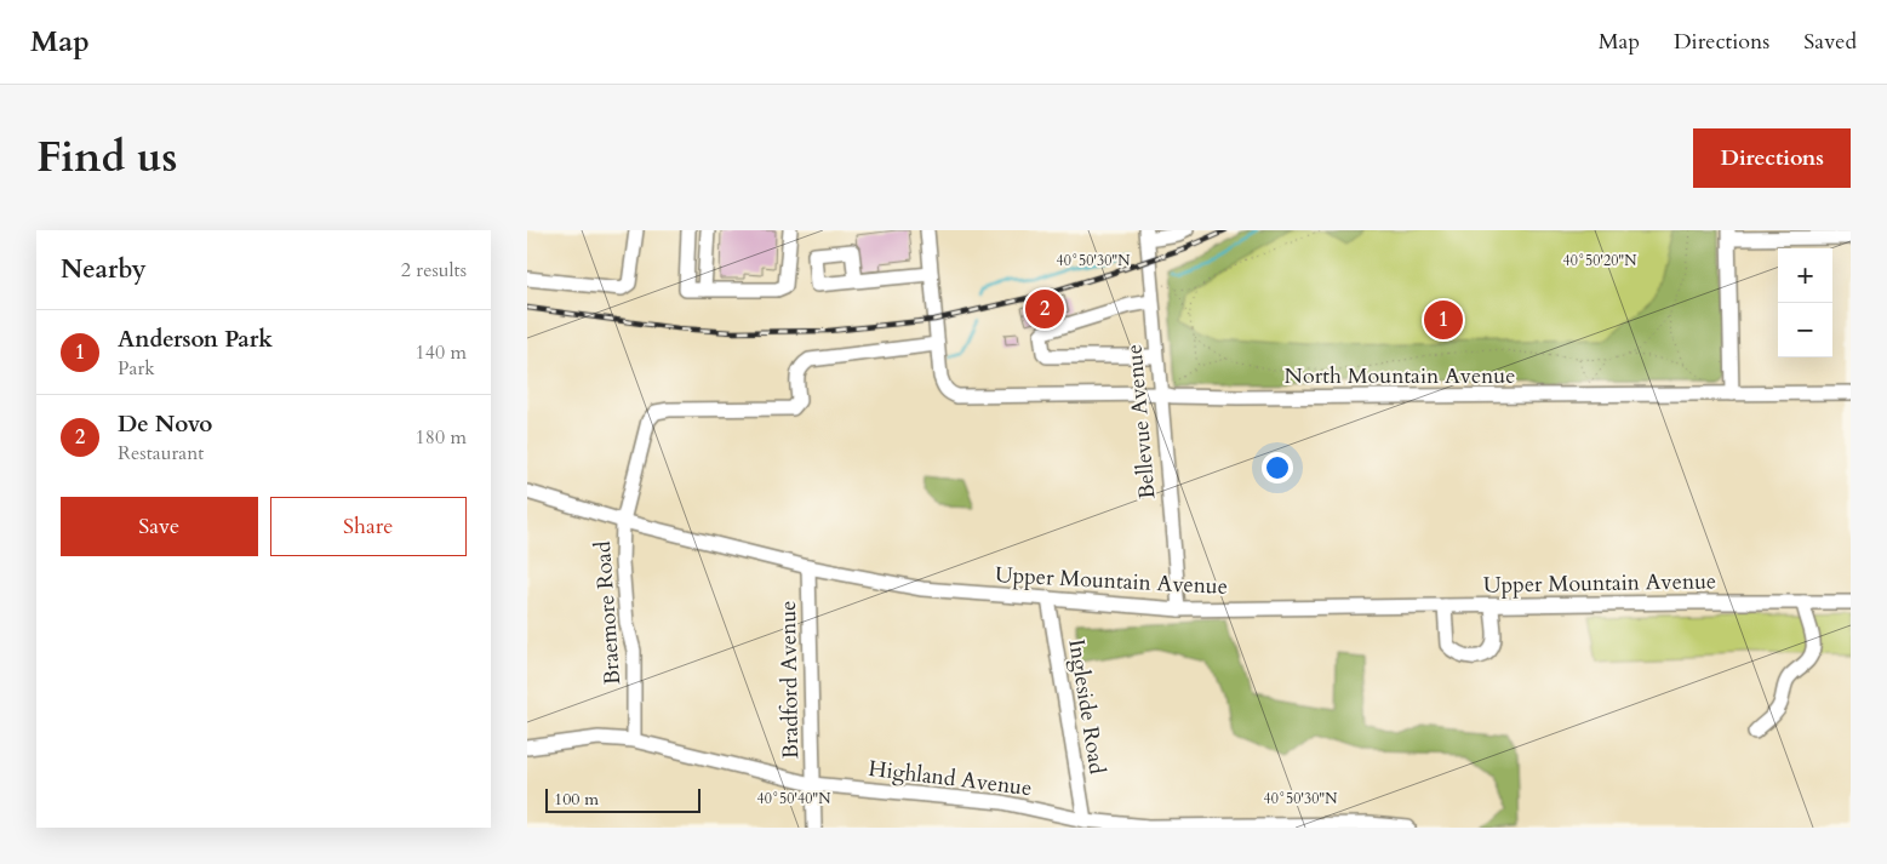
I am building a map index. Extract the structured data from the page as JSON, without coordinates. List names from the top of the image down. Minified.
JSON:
{"streets":{"street":["North Mountain Avenue","Bellevue Avenue","Upper Mountain Avenue","Braemore Road","Bradford Avenue","Ingleside Road","Highland Avenue"]},"crossings":[["North Mountain Avenue","Bellevue Avenue"],["North Mountain Avenue","Braemore Road"],["Bellevue Avenue","Upper Mountain Avenue"],["Upper Mountain Avenue","Braemore Road"],["Upper Mountain Avenue","Bradford Avenue"],["Upper Mountain Avenue","Ingleside Road"],["Braemore Road","Highland Avenue"],["Bradford Avenue","Highland Avenue"],["Ingleside Road","Highland Avenue"]],"scale_bar":"100 m","page":{"header":"Map","nav":["Map","Directions","Saved"],"title":"Find us","buttons":["Directions",["Save","Share"]],"heading":["Nearby","2 results"],"map_buttons":["+","−"],"pins":["2","1"],"list":[{"mark":"1","name":"Anderson Park","note":"Park","value":"140 m"},{"mark":"2","name":"De Novo","note":"Restaurant","value":"180 m"}],"scale":"100 m"},"coordinates":["40°50'30\"N","40°50'20\"N","40°50'40\"N"]}
